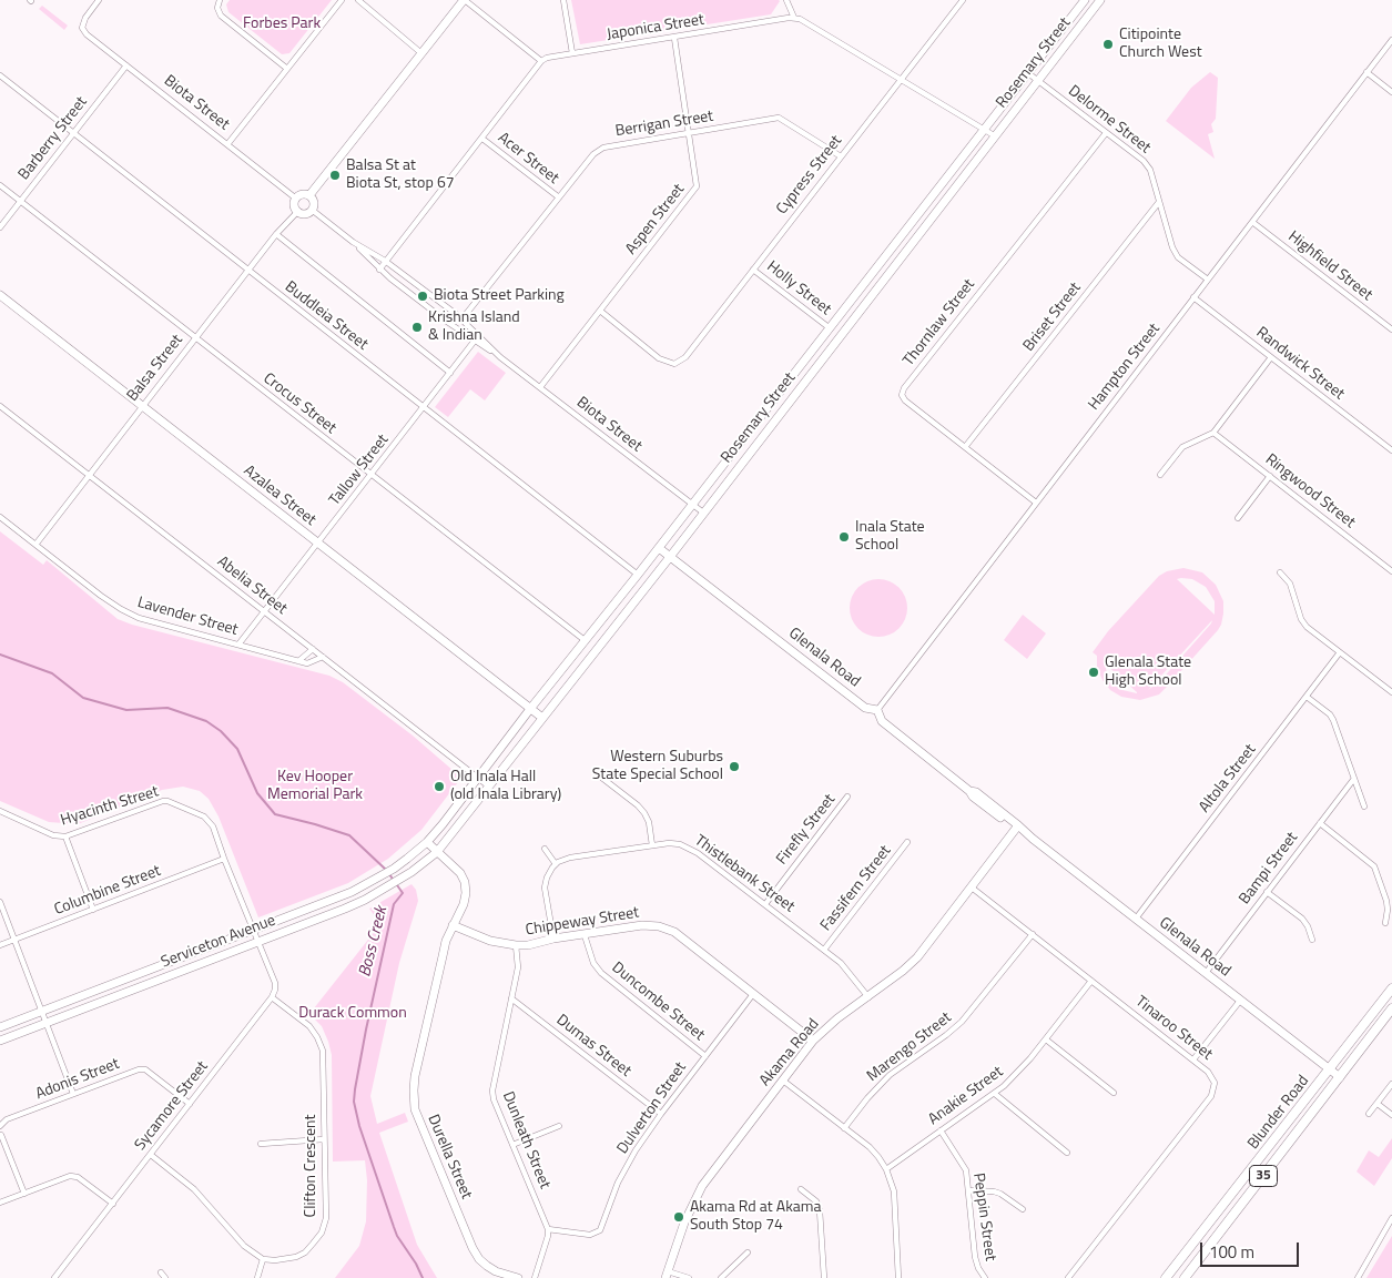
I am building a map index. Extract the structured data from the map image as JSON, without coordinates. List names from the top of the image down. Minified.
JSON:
{"streets":{"main road":["Blunder Road","35"],"street":["Japonica Street","Rosemary Street","Biota Street","Delorme Street","Berrigan Street","Barberry Street","Acer Street","Cypress Street","Aspen Street","Highfield Street","Holly Street","Buddleia Street","Briset Street","Thornlaw Street","Randwick Street","Hampton Street","Balsa Street","Crocus Street","Tallow Street","Ringwood Street","Azalea Street","Abelia Street","Lavender Street","Glenala Road","Altola Street","Hyacinth Street","Firefly Street","Bampi Street","Thistlebank Street","Fassifern Street","Columbine Street","Chippeway Street","Serviceton Avenue","Duncombe Street","Tinaroo Street","Dumas Street","Marengo Street","Akama Road","Adonis Street","Anakie Street","Sycamore Street","Dulverton Street","Dunleath Street","Durella Street","Clifton Crescent","Peppin Street"]},"crossings":[["Japonica Street","Aspen Street"],["Rosemary Street","Biota Street"],["Rosemary Street","Delorme Street"],["Rosemary Street","Holly Street"],["Rosemary Street","Buddleia Street"],["Rosemary Street","Crocus Street"],["Rosemary Street","Azalea Street"],["Rosemary Street","Abelia Street"],["Rosemary Street","Glenala Road"],["Rosemary Street","Serviceton Avenue"],["Rosemary Street","Durella Street"],["Biota Street","Berrigan Street"],["Biota Street","Barberry Street"],["Biota Street","Aspen Street"],["Biota Street","Balsa Street"],["Biota Street","Tallow Street"],["Delorme Street","Briset Street"],["Delorme Street","Thornlaw Street"],["Delorme Street","Hampton Street"],["Berrigan Street","Acer Street"],["Berrigan Street","Cypress Street"],["Berrigan Street","Aspen Street"],["Barberry Street","Buddleia Street"],["Barberry Street","Crocus Street"],["Cypress Street","Aspen Street"],["Cypress Street","Holly Street"],["Highfield Street","Hampton Street"],["Buddleia Street","Balsa Street"],["Buddleia Street","Tallow Street"],["Briset Street","Thornlaw Street"],["Thornlaw Street","Hampton Street"],["Randwick Street","Hampton Street"],["Hampton Street","Glenala Road"],["Balsa Street","Crocus Street"],["Balsa Street","Azalea Street"],["Balsa Street","Abelia Street"],["Balsa Street","Lavender Street"],["Crocus Street","Tallow Street"],["Tallow Street","Azalea Street"],["Tallow Street","Abelia Street"],["Tallow Street","Lavender Street"],["Abelia Street","Lavender Street"],["Glenala Road","Altola Street"],["Glenala Road","Bampi Street"],["Glenala Road","Akama Road"],["Glenala Road","Blunder Road"],["Hyacinth Street","Columbine Street"],["Hyacinth Street","Serviceton Avenue"],["Firefly Street","Thistlebank Street"],["Thistlebank Street","Fassifern Street"],["Thistlebank Street","Akama Road"],["Chippeway Street","Duncombe Street"],["Chippeway Street","Akama Road"],["Chippeway Street","Dulverton Street"],["Chippeway Street","Dunleath Street"],["Chippeway Street","Durella Street"],["Serviceton Avenue","Durella Street"],["Duncombe Street","Dulverton Street"],["Tinaroo Street","Marengo Street"],["Tinaroo Street","Akama Road"],["Tinaroo Street","Anakie Street"],["Dumas Street","Dulverton Street"],["Dumas Street","Dunleath Street"],["Adonis Street","Sycamore Street"],["Anakie Street","Peppin Street"],["Sycamore Street","Clifton Crescent"],["Dulverton Street","Dunleath Street"]],"water":["Boss Creek"],"parks":["Forbes Park","Kev Hooper Memorial Park","Durack Common"],"places":["Citipointe Church West","Balsa St at Biota St, stop 67","Biota Street Parking","Krishna Island & Indian","Inala State School","Glenala State High School","Western Suburbs State Special School","Old Inala Hall (old Inala Library)","Akama Rd at Akama South Stop 74"],"scale_bar":"100 m"}
